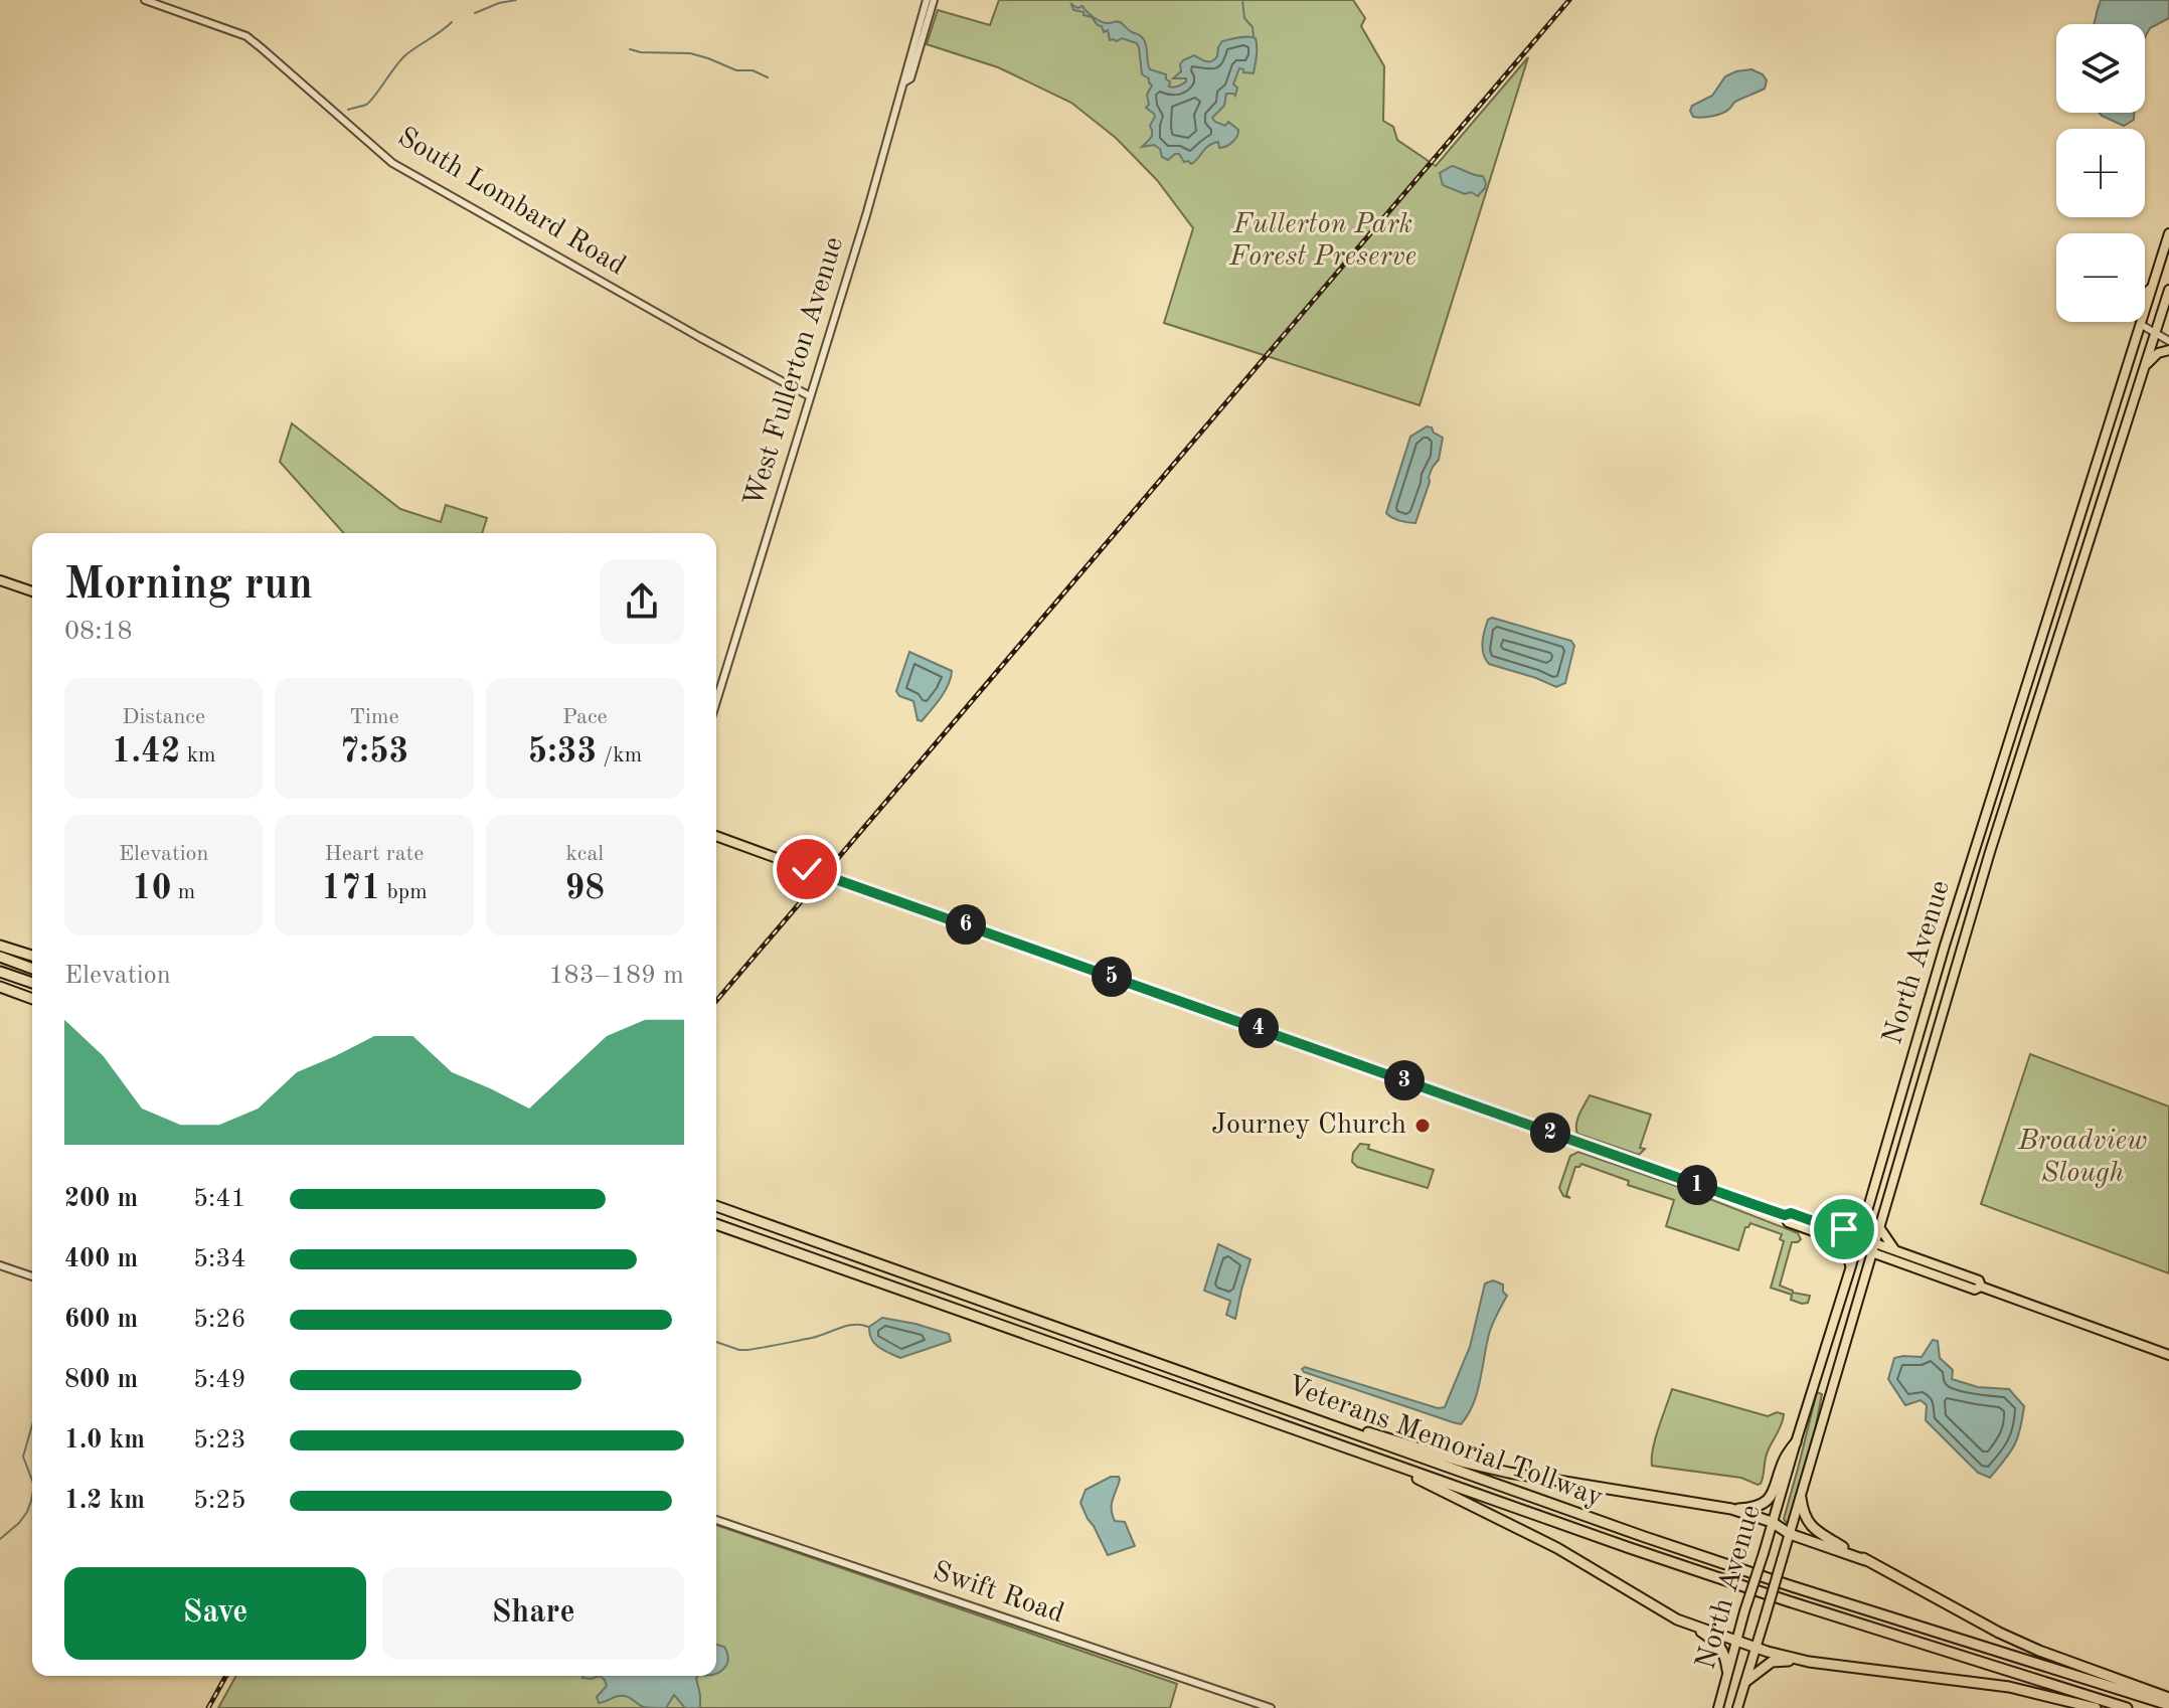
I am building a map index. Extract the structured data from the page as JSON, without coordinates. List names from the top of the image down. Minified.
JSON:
{"streets":{"highway":["Veterans Memorial Tollway"],"main road":["North Avenue"],"street":["South Lombard Road","West Fullerton Avenue","Swift Road"]},"crossings":[["South Lombard Road","West Fullerton Avenue"]],"parks":["Fullerton Park Forest Preserve","Broadview Slough"],"places":["Journey Church"],"page":{"map_buttons":["+","−"],"heading":["Morning run","08:18"],"stats":[["Distance","1.42 km"],["Time","7:53"],["Pace","5:33 /km"],["Elevation","10 m"],["Heart rate","171 bpm"],["kcal","98"]],"pins":["6","5","4","3","2","1"],"chart":["Elevation","183–189 m"],"list":[{"name":"200 m","note":"5:41"},{"name":"400 m","note":"5:34"},{"name":"600 m","note":"5:26"},{"name":"800 m","note":"5:49"},{"name":"1.0 km","note":"5:23"},{"name":"1.2 km","note":"5:25"}],"buttons":["Save","Share"]}}
